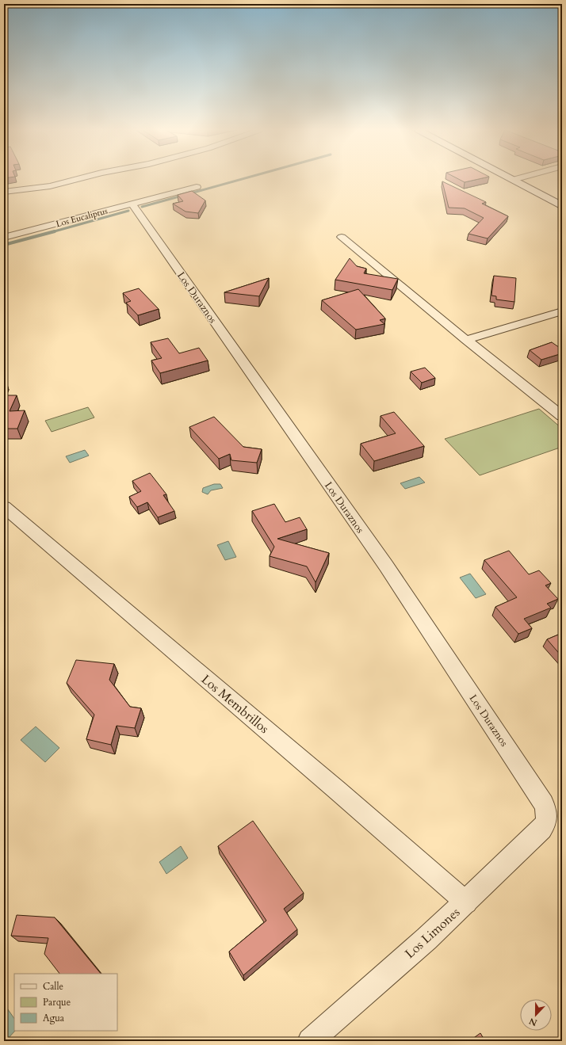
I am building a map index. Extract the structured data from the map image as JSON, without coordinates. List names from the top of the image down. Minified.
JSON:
{"streets":{"street":["Los Eucaliptus","Los Duraznos","Los Membrillos","Los Limones"]},"crossings":[["Los Eucaliptus","Los Duraznos"],["Los Duraznos","Los Limones"],["Los Membrillos","Los Limones"]],"legend":["Calle","Parque","Agua"],"north":"bottom"}
